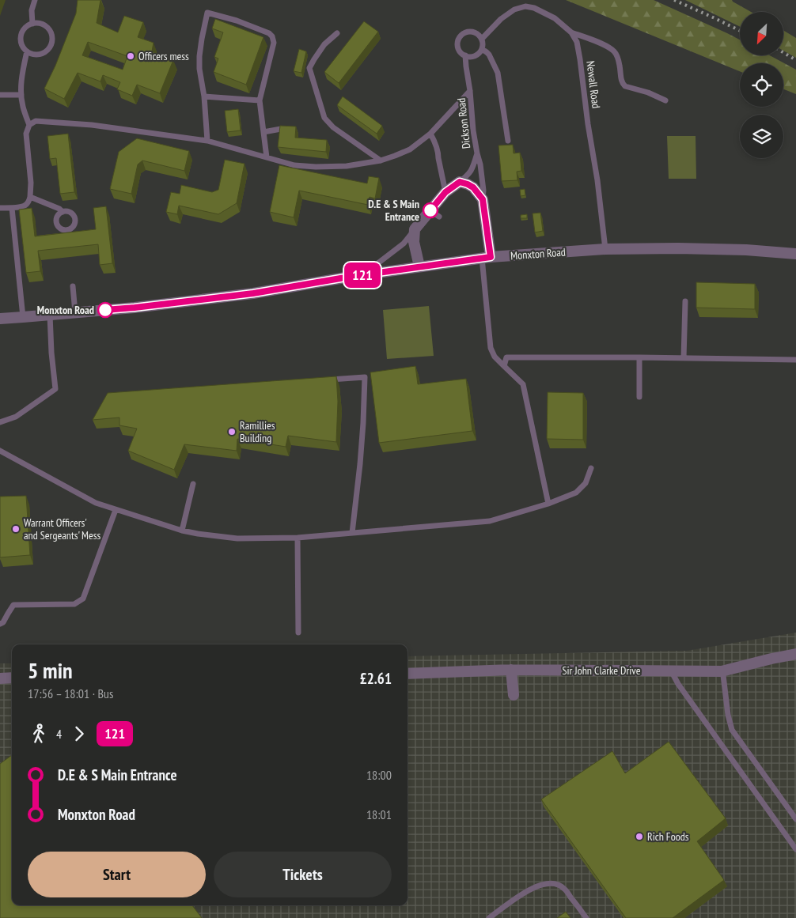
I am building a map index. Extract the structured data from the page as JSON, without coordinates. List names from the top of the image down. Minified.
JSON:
{"streets":{"street":["Monxton Road","Sir John Clarke Drive"],"lane":["Newall Road","Dickson Road"]},"crossings":[["Newall Road","Dickson Road"],["Newall Road","Monxton Road"]],"places":["Officers mess","D.E & S Main Entrance","Monxton Road","Ramillies Building","Warrant Officers' and Sergeants' Mess","Rich Foods"],"lines":["bus line 121"],"north":"bottom left","page":{"on_map":"121","heading":["5 min","17:56 – 18:01 · Bus","£2.61"],"legs":["4","121"],"list":[{"name":"D.E & S Main Entrance","value":"18:00"},{"name":"Monxton Road","value":"18:01"}],"buttons":["Start","Tickets"]}}
